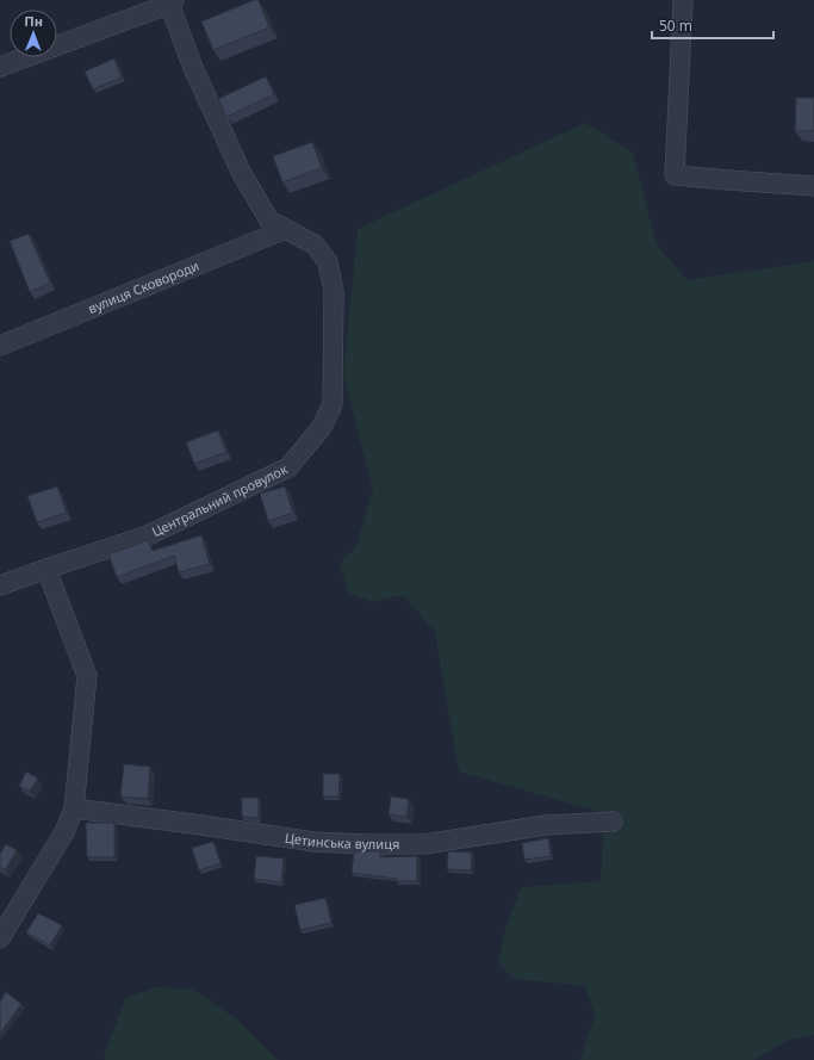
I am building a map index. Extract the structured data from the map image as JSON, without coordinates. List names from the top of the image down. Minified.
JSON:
{"streets":{"street":["вулиця Сковороди","Центральний провулок","Цетинська вулиця"]},"crossings":[["вулиця Сковороди","Центральний провулок"]],"scale_bar":"50 m","north":"top"}
